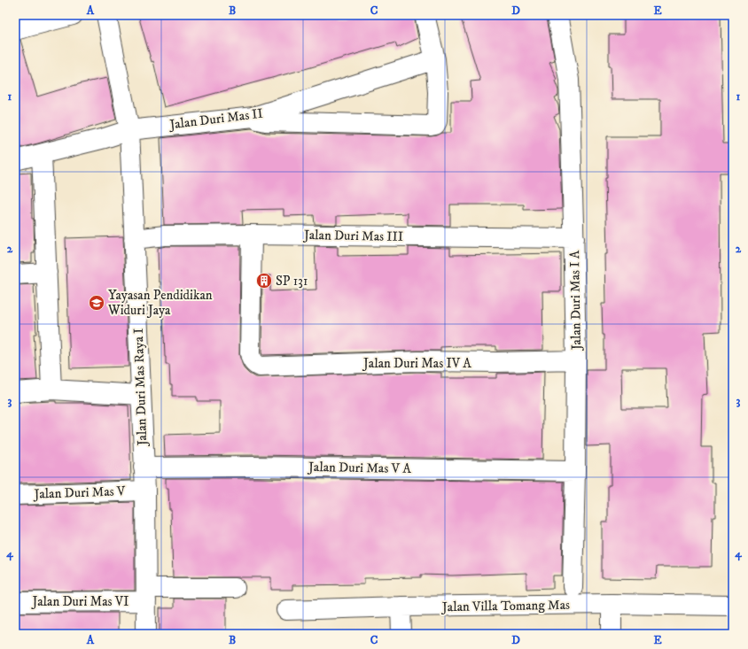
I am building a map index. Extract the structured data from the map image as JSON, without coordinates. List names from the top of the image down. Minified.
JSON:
{"streets":{"street":["Jalan Duri Mas II","Jalan Duri Mas III","Jalan Duri Mas I A","Jalan Duri Mas IV A","Jalan Duri Mas Raya I","Jalan Duri Mas V A","Jalan Duri Mas V","Jalan Duri Mas VI","Jalan Villa Tomang Mas"]},"crossings":[["Jalan Duri Mas II","Jalan Duri Mas Raya I"],["Jalan Duri Mas III","Jalan Duri Mas I A"],["Jalan Duri Mas III","Jalan Duri Mas IV A"],["Jalan Duri Mas III","Jalan Duri Mas Raya I"],["Jalan Duri Mas I A","Jalan Duri Mas IV A"],["Jalan Duri Mas I A","Jalan Duri Mas V A"],["Jalan Duri Mas Raya I","Jalan Duri Mas V A"],["Jalan Duri Mas Raya I","Jalan Duri Mas V"],["Jalan Duri Mas Raya I","Jalan Duri Mas VI"]],"places":{"building":["SP 131"],"school or university":["Yayasan Pendidikan Widuri Jaya"]},"grid":{"columns":["A","B","C","D","E"],"rows":["1","2","3","4"]}}
